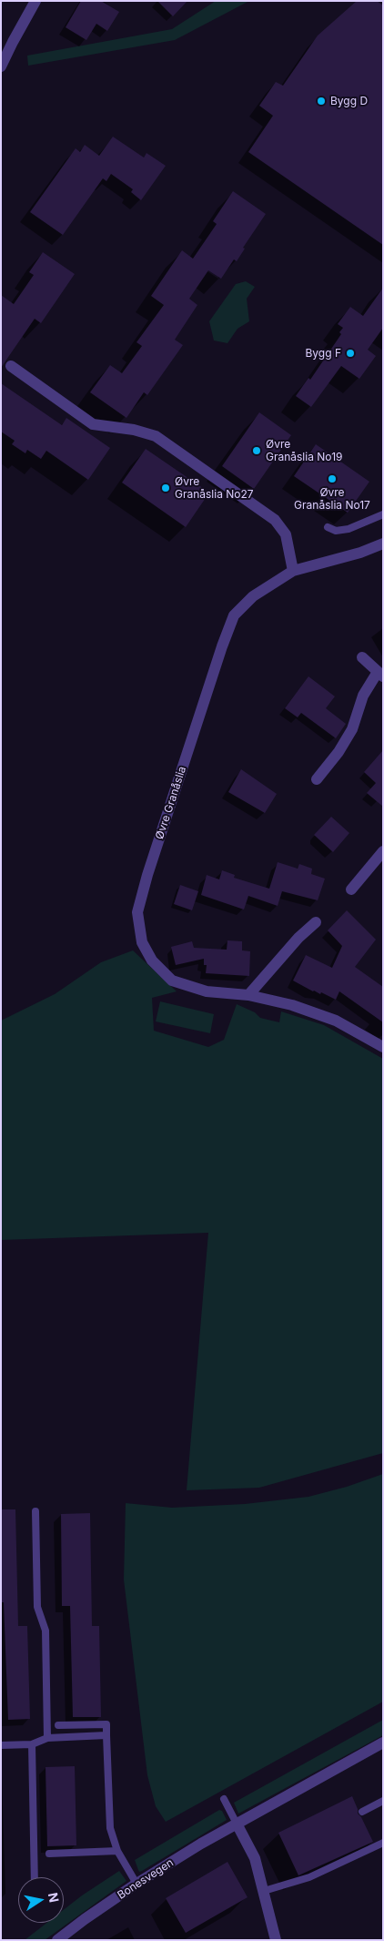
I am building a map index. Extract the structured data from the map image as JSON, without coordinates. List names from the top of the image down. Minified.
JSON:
{"streets":{"street":["Øvre Granåslia","Bonesvegen"]},"places":["Bygg D","Bygg F","Øvre Granåslia No19","Øvre Granåslia No17","Øvre Granåslia No27"],"north":"right"}
